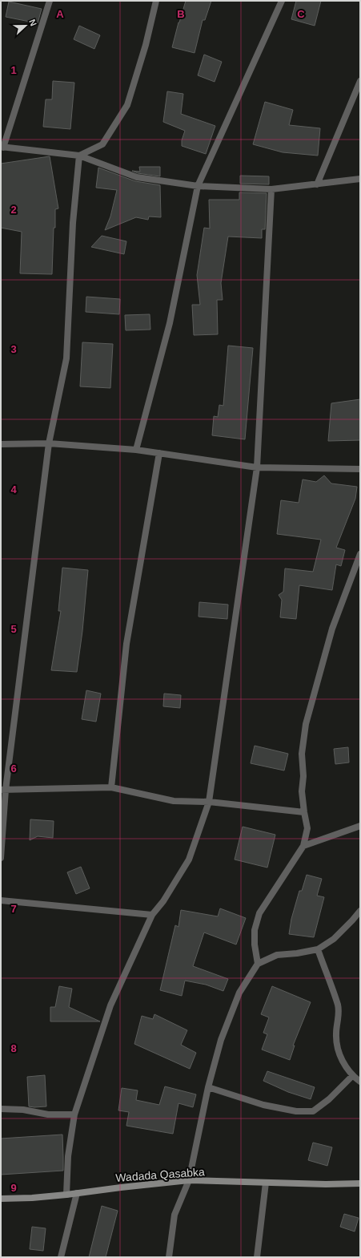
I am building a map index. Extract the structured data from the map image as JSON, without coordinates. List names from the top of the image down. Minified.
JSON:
{"streets":{"street":["Wadada Qasabka"]},"north":"right","grid":{"columns":["A","B","C"],"rows":["1","2","3","4","5","6","7","8","9"]}}
